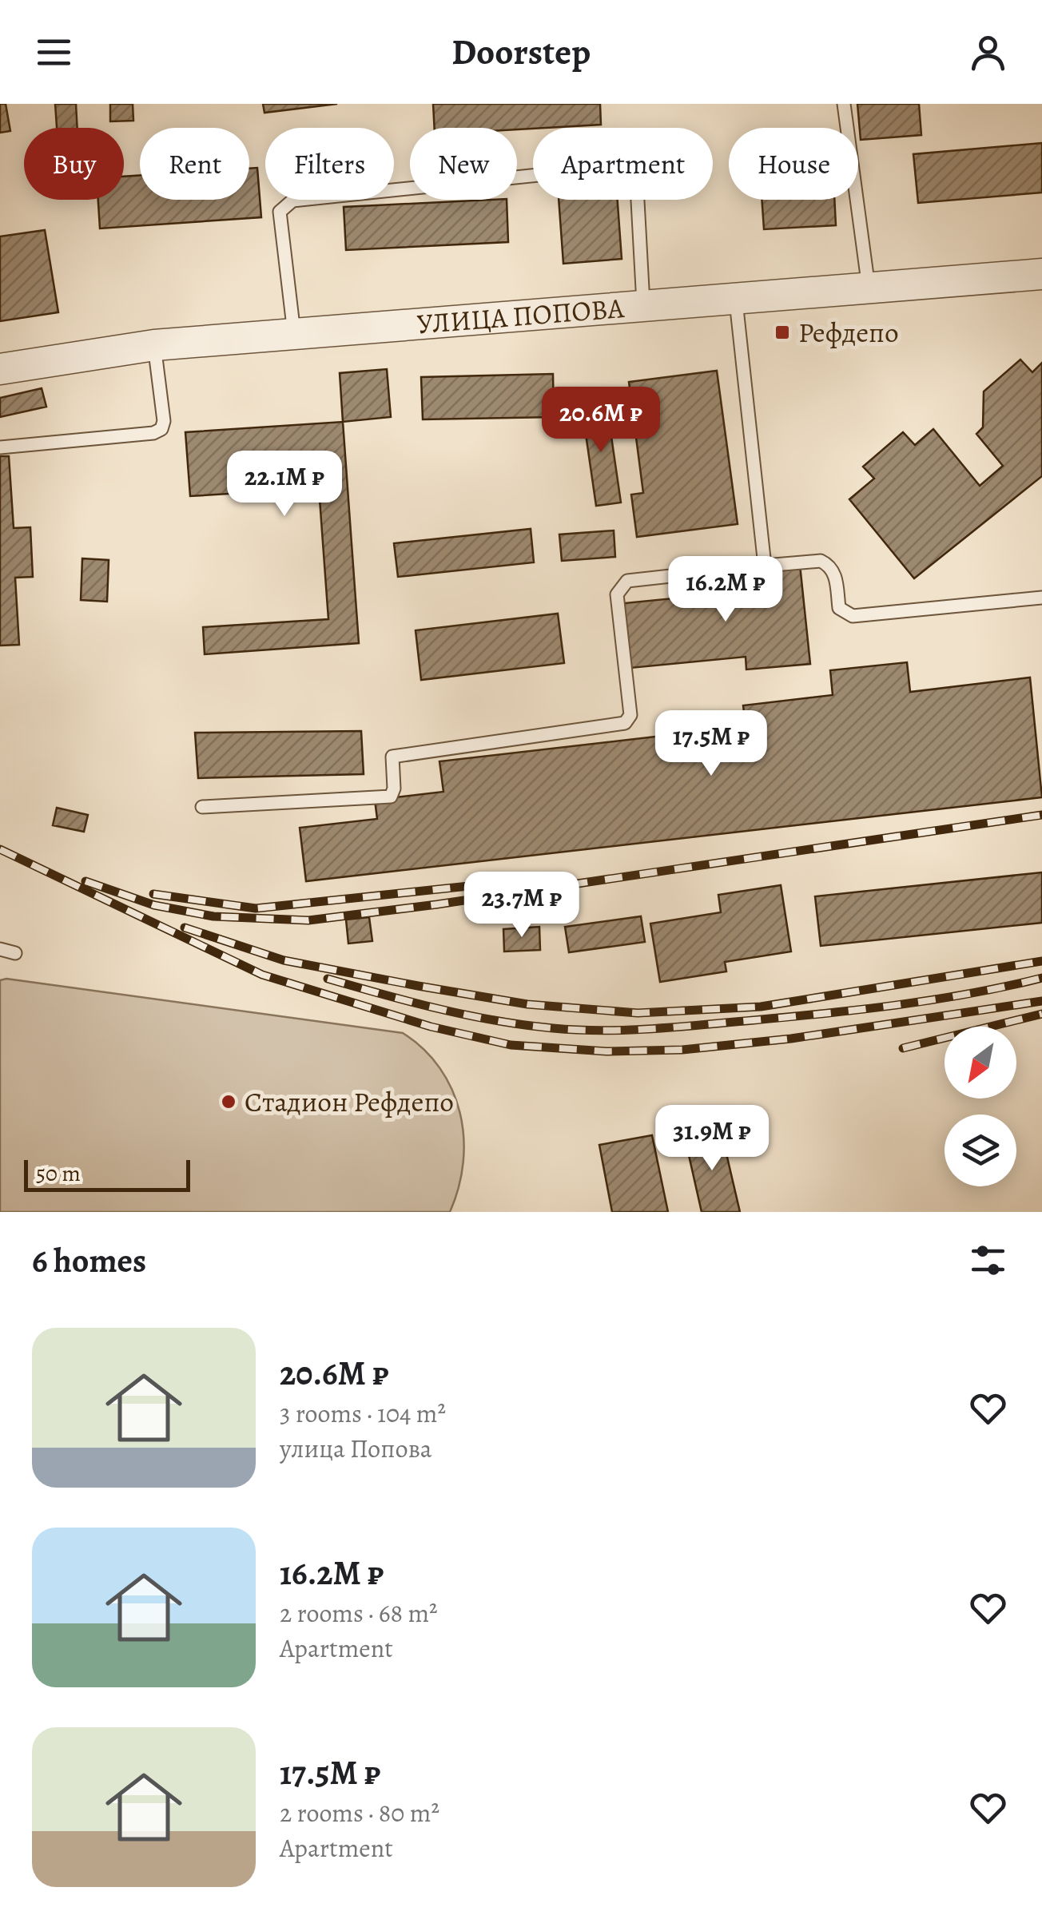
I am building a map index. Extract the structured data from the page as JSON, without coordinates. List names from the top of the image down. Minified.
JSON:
{"streets":{"street":["УЛИЦА ПОПОВА"]},"places":{"transit":["Рефдепо"],"other":["Стадион Рефдепо"]},"scale_bar":"50 m","north":"bottom left","page":{"header":"Doorstep","chip":["Buy","Rent","Filters","New","Apartment","House"],"price":["20.6M ₽","22.1M ₽","16.2M ₽","17.5M ₽","23.7M ₽","31.9M ₽"],"scale":"50 m","heading":"6 homes","list":[{"name":"20.6M ₽","note":"3 rooms · 104 m² · улица Попова"},{"name":"16.2M ₽","note":"2 rooms · 68 m² · Apartment"},{"name":"17.5M ₽","note":"2 rooms · 80 m² · Apartment"}]}}
